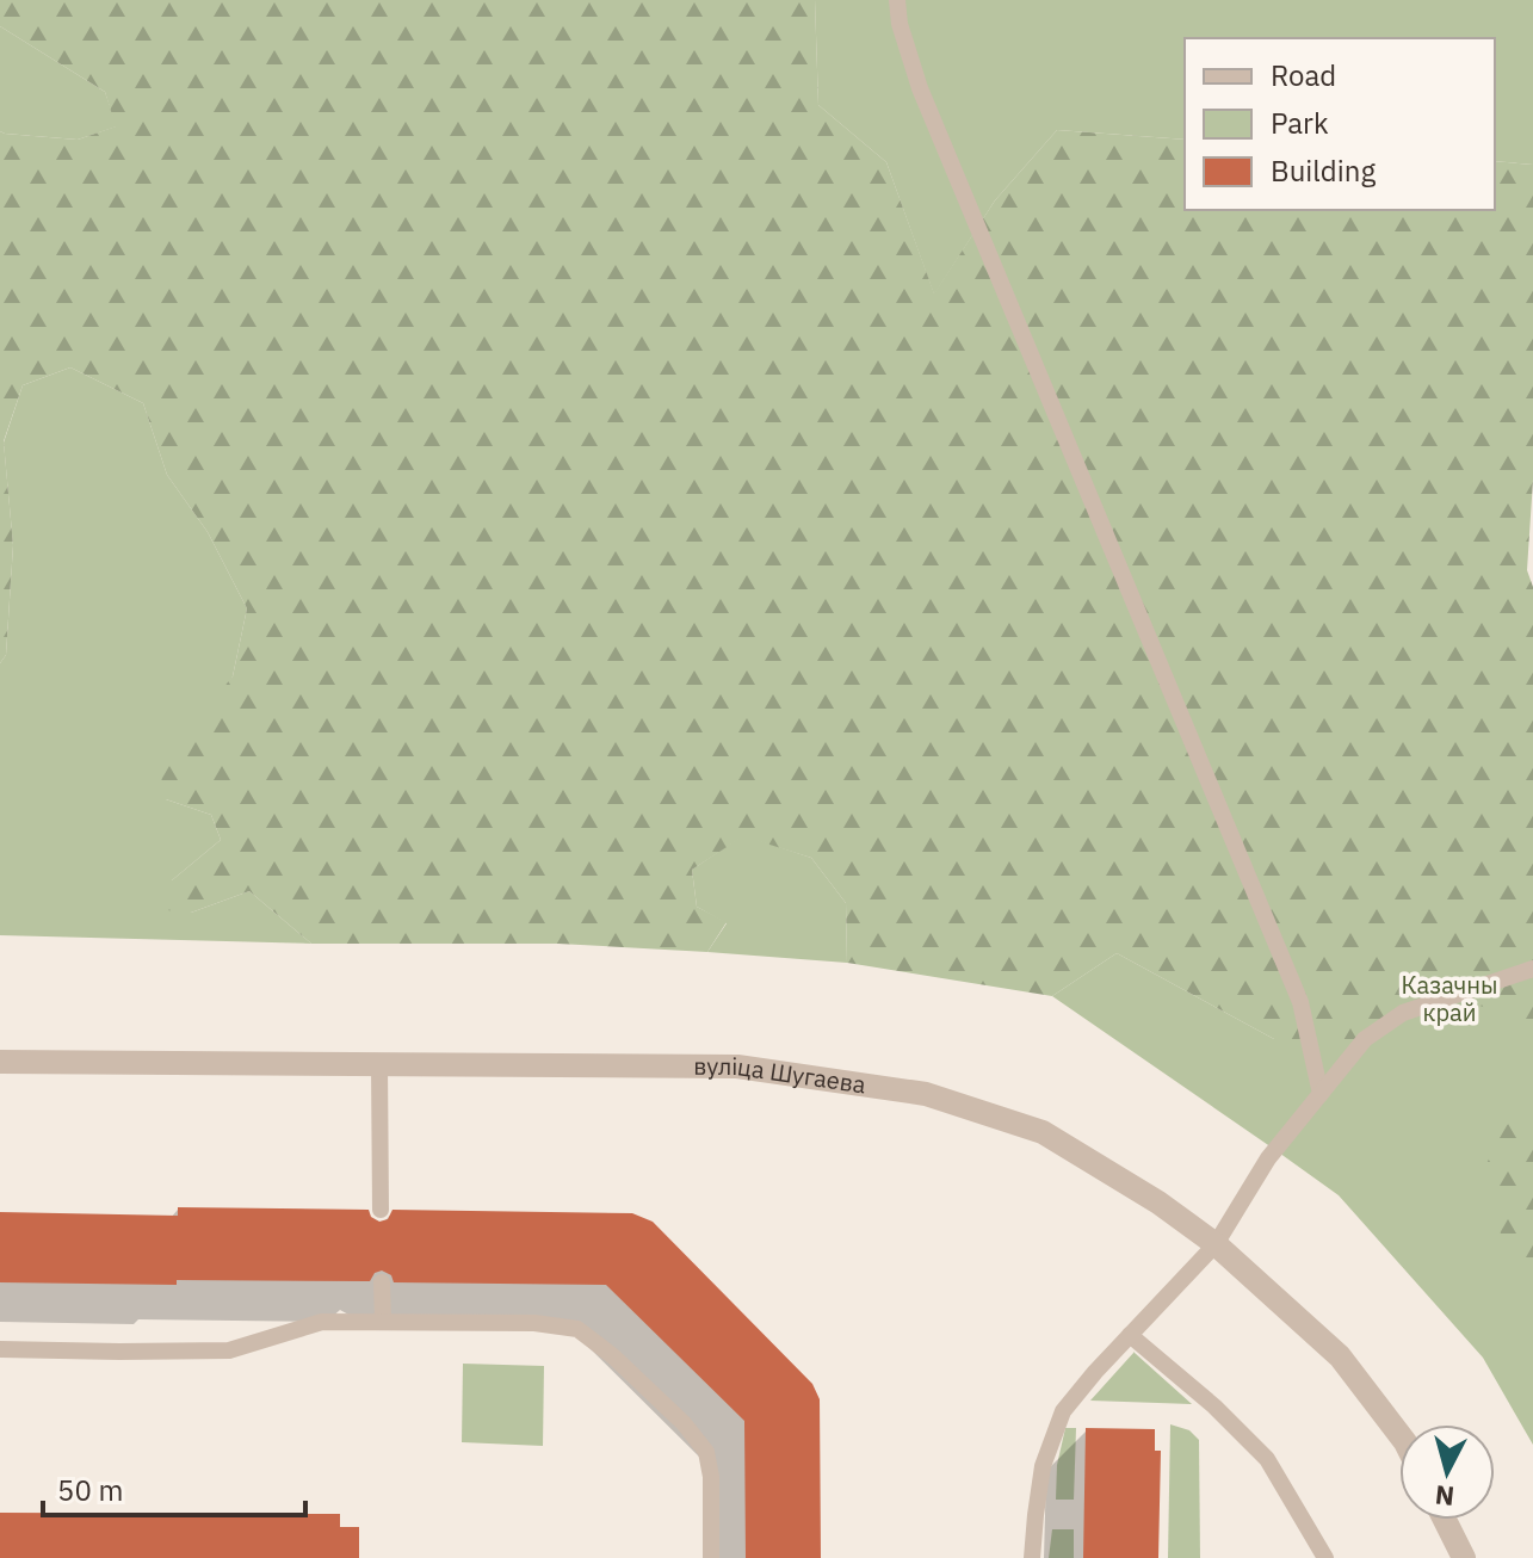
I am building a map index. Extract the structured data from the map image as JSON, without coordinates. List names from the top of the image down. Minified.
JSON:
{"streets":{"street":["вуліца Шугаева"]},"parks":["Казачны край"],"legend":["Road","Park","Building"],"scale_bar":"50 m","north":"bottom"}
